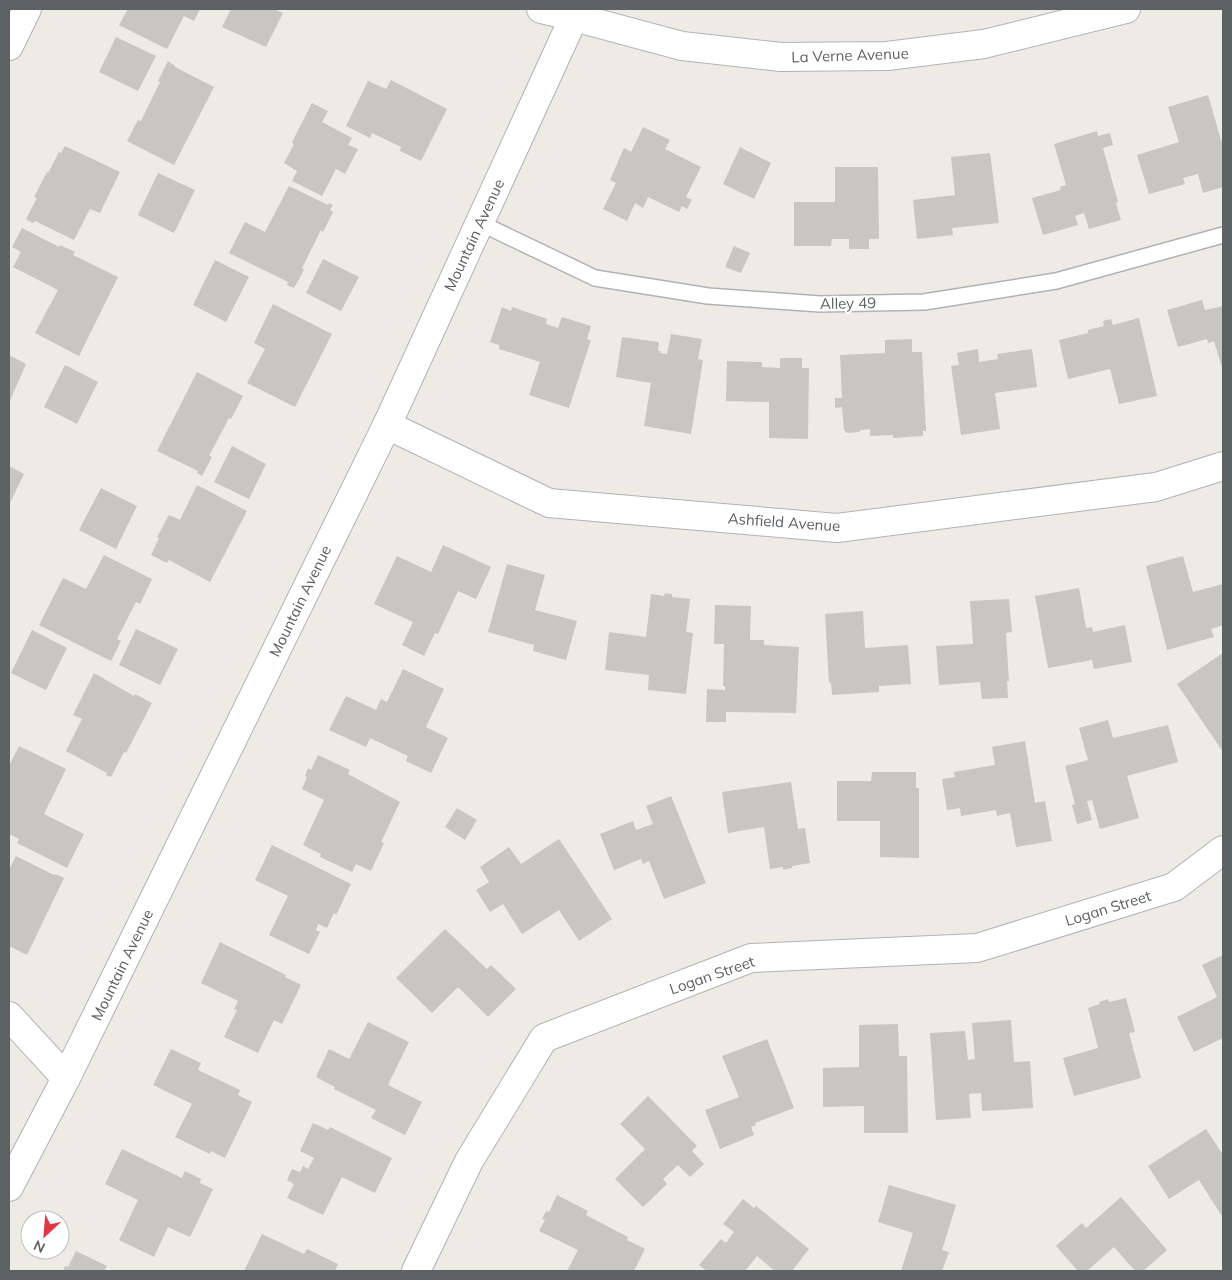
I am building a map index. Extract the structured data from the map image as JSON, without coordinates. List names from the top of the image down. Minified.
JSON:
{"streets":{"street":["La Verne Avenue","Mountain Avenue","Ashfield Avenue","Logan Street"],"lane":["Alley 49"]},"crossings":[["La Verne Avenue","Mountain Avenue"],["Mountain Avenue","Alley 49"],["Mountain Avenue","Ashfield Avenue"]],"north":"bottom left"}
